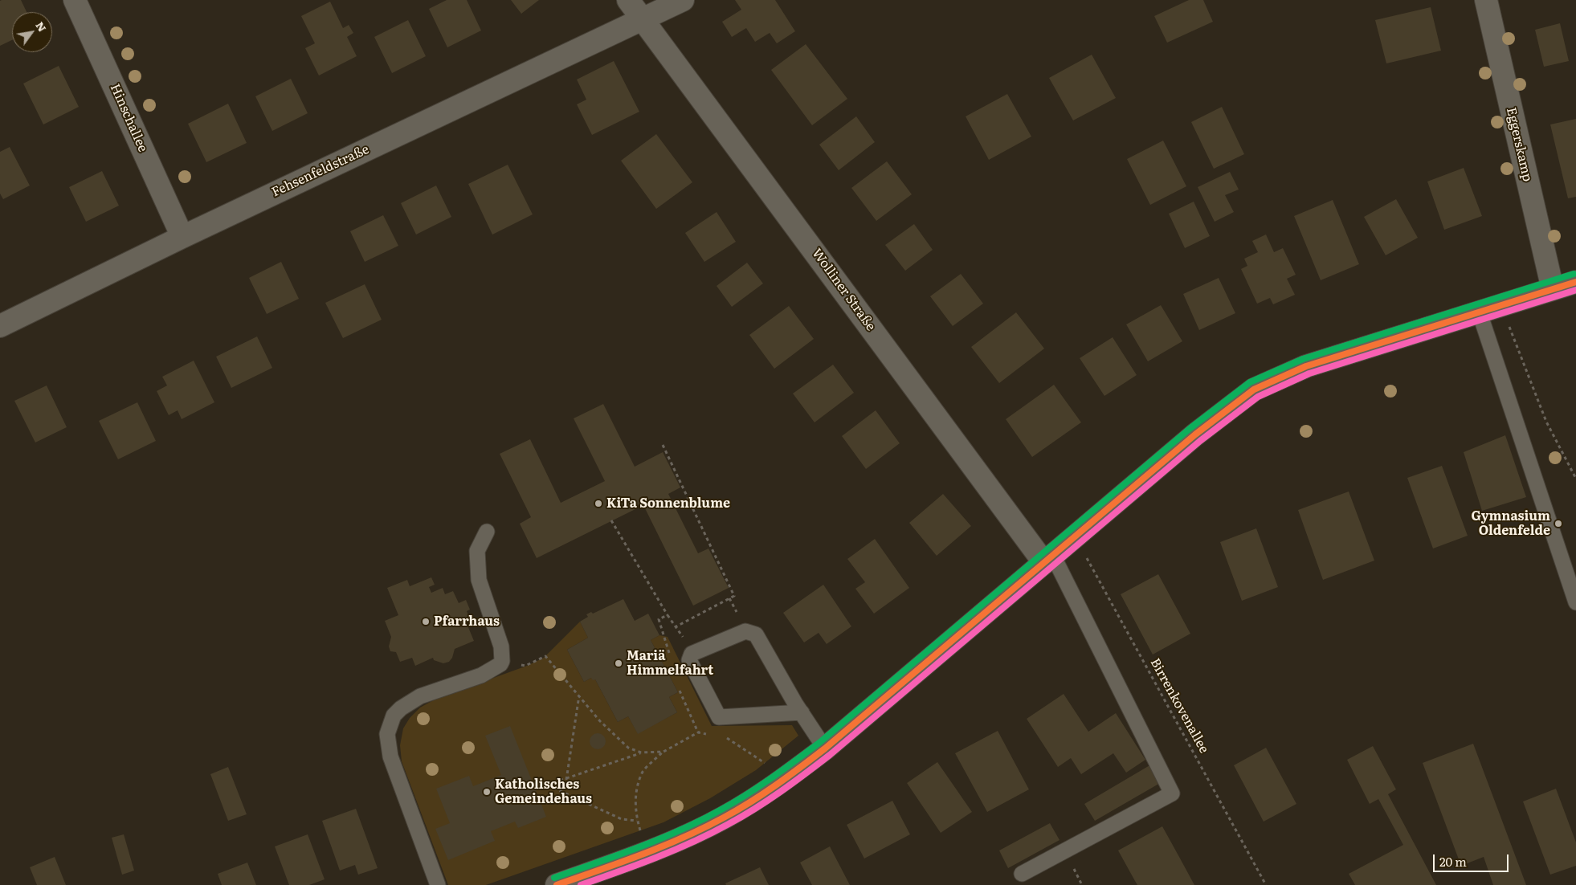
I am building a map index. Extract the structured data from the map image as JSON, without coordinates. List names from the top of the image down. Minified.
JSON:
{"streets":{"street":["Hinschallee","Eggerskamp","Fehsenfeldstraße","Wolliner Straße"],"path":["Birrenkovenallee"]},"crossings":[["Hinschallee","Fehsenfeldstraße"],["Fehsenfeldstraße","Wolliner Straße"]],"places":["KiTa Sonnenblume","Gymnasium Oldenfelde","Pfarrhaus","Mariä Himmelfahrt","Katholisches Gemeindehaus"],"scale_bar":"20 m","north":"top right"}
